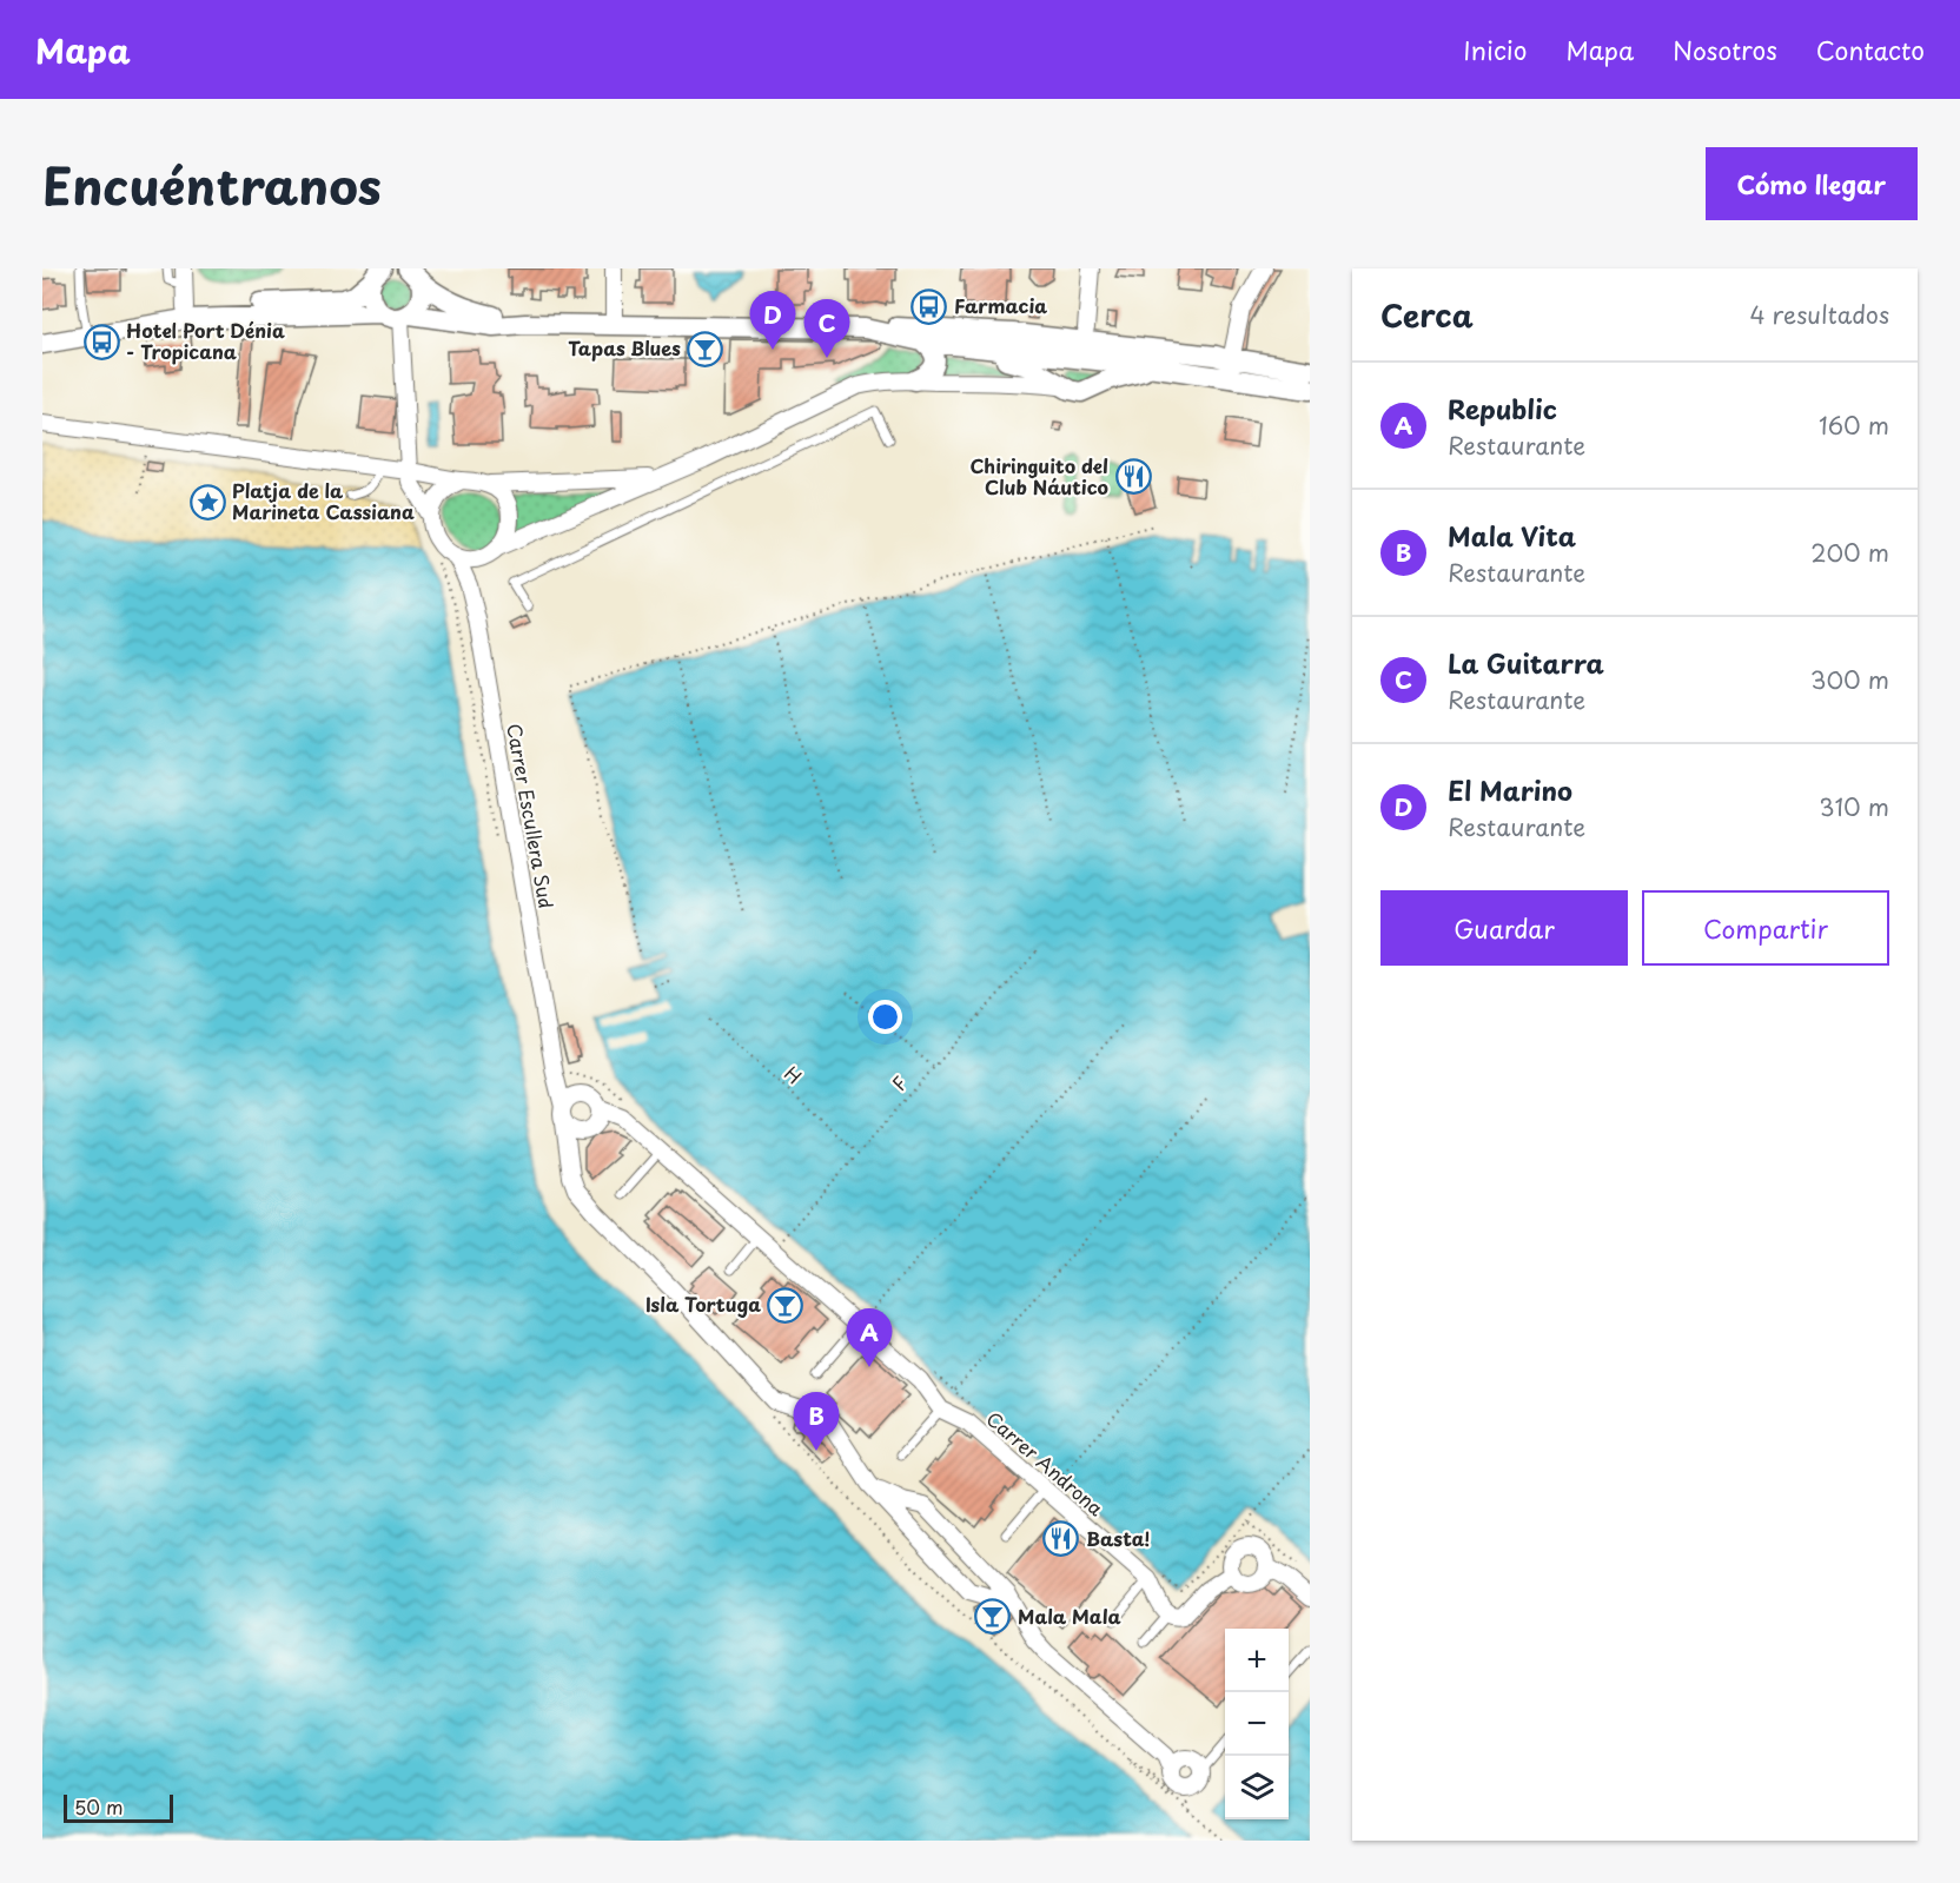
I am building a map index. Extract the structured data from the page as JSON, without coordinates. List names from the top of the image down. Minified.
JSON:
{"streets":{"street":["Carrer Escullera Sud","Carrer Androna"],"path":["H","F"]},"crossings":[["Carrer Escullera Sud","Carrer Androna"],["H","F"]],"places":{"bus stop":["Farmacia","Hotel Port Dénia - Tropicana"],"bar":["Tapas Blues","Isla Tortuga","Mala Mala"],"restaurant":["Chiringuito del Club Náutico","Basta!"],"place":["Platja de la Marineta Cassiana"]},"scale_bar":"50 m","page":{"header":"Mapa","nav":["Inicio","Mapa","Nosotros","Contacto"],"title":"Encuéntranos","buttons":["Cómo llegar",["Guardar","Compartir"]],"heading":["Cerca","4 resultados"],"pins":["D","C","A","B"],"list":[{"mark":"A","name":"Republic","note":"Restaurante","value":"160 m"},{"mark":"B","name":"Mala Vita","note":"Restaurante","value":"200 m"},{"mark":"C","name":"La Guitarra","note":"Restaurante","value":"300 m"},{"mark":"D","name":"El Marino","note":"Restaurante","value":"310 m"}],"map_buttons":["+","−"],"scale":"50 m"}}
